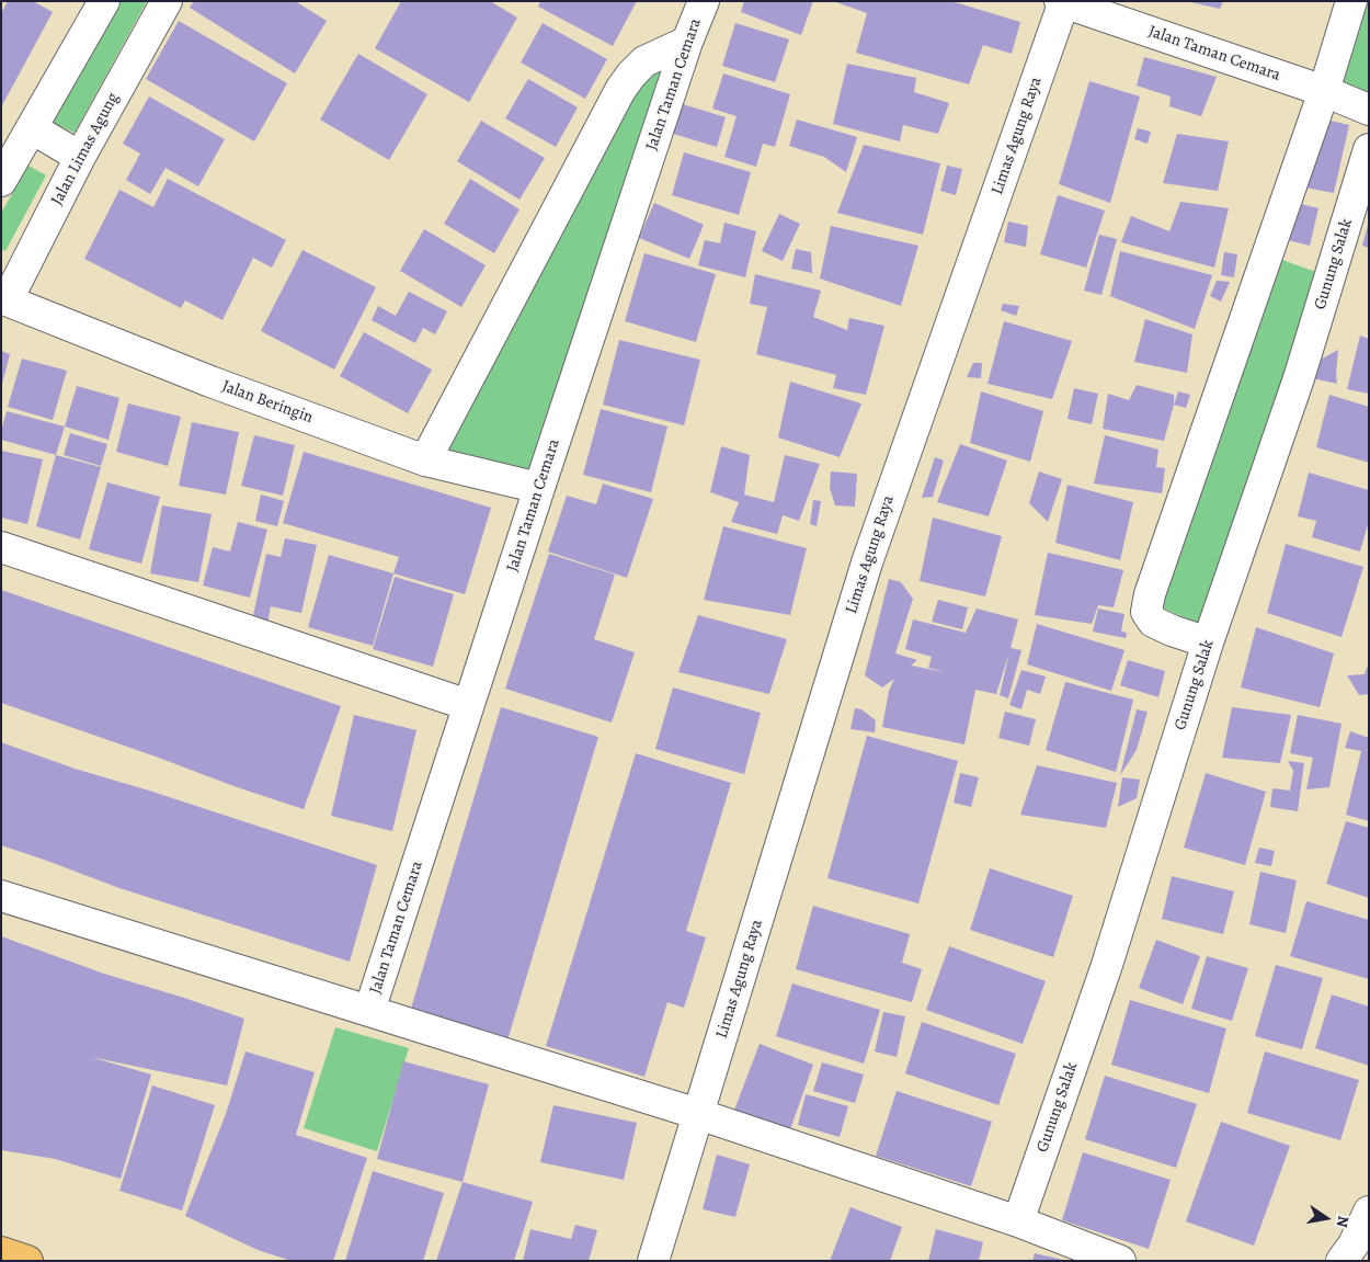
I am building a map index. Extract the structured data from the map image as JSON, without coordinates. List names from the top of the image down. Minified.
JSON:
{"streets":{"street":["Jalan Taman Cemara","Limas Agung Raya","Jalan Limas Agung","Gunung Salak","Jalan Beringin"]},"crossings":[["Jalan Taman Cemara","Limas Agung Raya"],["Jalan Taman Cemara","Jalan Beringin"],["Jalan Limas Agung","Jalan Beringin"]],"north":"right"}
